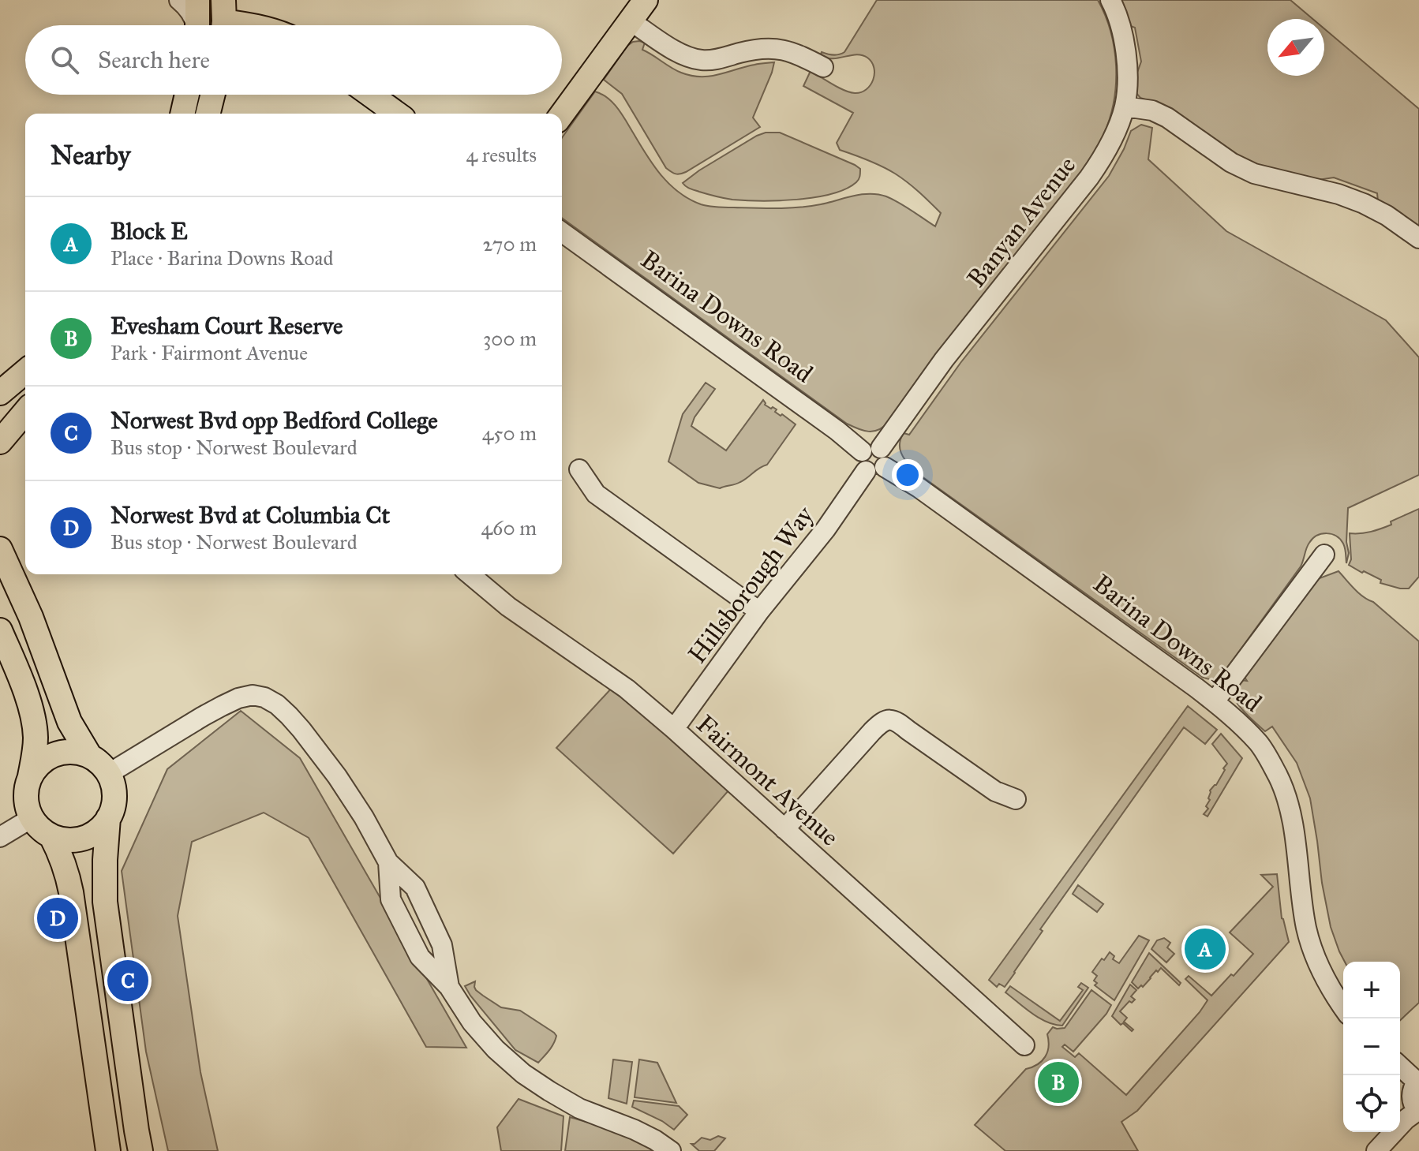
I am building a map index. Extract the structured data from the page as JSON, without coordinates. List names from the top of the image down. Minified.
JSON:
{"streets":{"street":["Banyan Avenue","Barina Downs Road","Hillsborough Way","Fairmont Avenue"]},"crossings":[["Banyan Avenue","Barina Downs Road"],["Banyan Avenue","Hillsborough Way"],["Barina Downs Road","Hillsborough Way"],["Hillsborough Way","Fairmont Avenue"]],"north":"bottom left","page":{"search":"Search here","heading":["Nearby","4 results"],"list":[{"mark":"A","name":"Block E","note":"Place · Barina Downs Road","value":"270 m"},{"mark":"B","name":"Evesham Court Reserve","note":"Park · Fairmont Avenue","value":"300 m"},{"mark":"C","name":"Norwest Bvd opp Bedford College","note":"Bus stop · Norwest Boulevard","value":"450 m"},{"mark":"D","name":"Norwest Bvd at Columbia Ct","note":"Bus stop · Norwest Boulevard","value":"460 m"}],"pins":["D","A","C","B"],"map_buttons":["+","−"]}}
